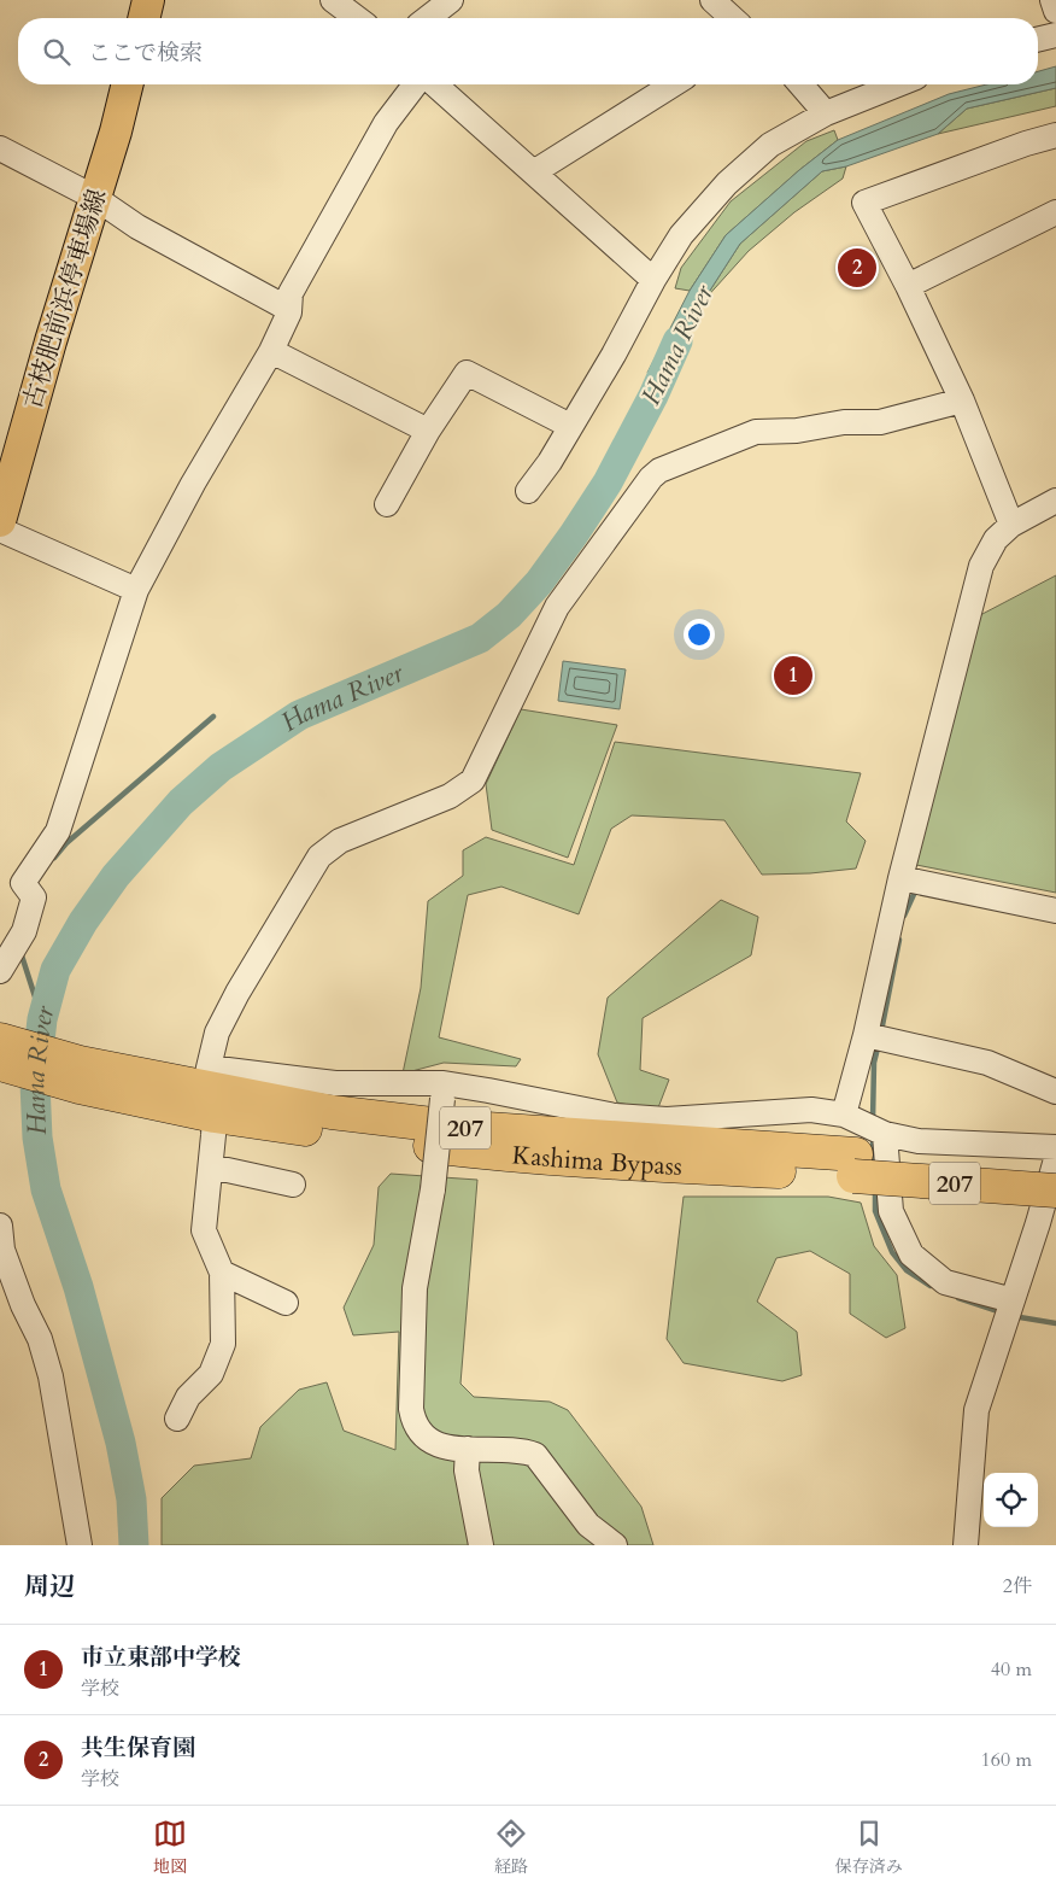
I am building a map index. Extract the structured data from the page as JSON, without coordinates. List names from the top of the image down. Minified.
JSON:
{"streets":{"highway":["207","Kashima Bypass"],"main road":["古枝肥前浜停車場線"]},"crossings":[["207","Kashima Bypass"]],"water":["Hama River"],"page":{"search":"ここで検索","pins":["2","1"],"heading":["周辺","2件"],"list":[{"mark":"1","name":"市立東部中学校","note":"学校","value":"40 m"},{"mark":"2","name":"共生保育園","note":"学校","value":"160 m"}],"nav":["地図","経路","保存済み"]}}
